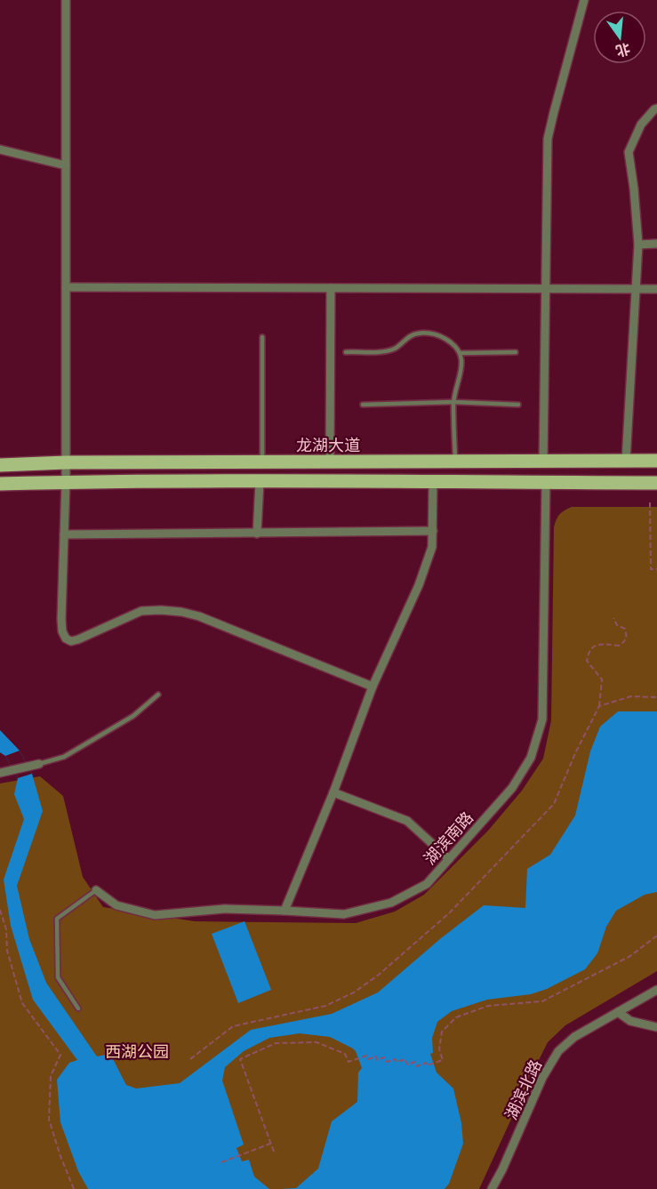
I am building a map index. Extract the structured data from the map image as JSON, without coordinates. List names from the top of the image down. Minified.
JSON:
{"streets":{"main road":["龙湖大道"],"street":["湖滨南路","湖滨北路"]},"parks":["西湖公园"],"north":"bottom"}
